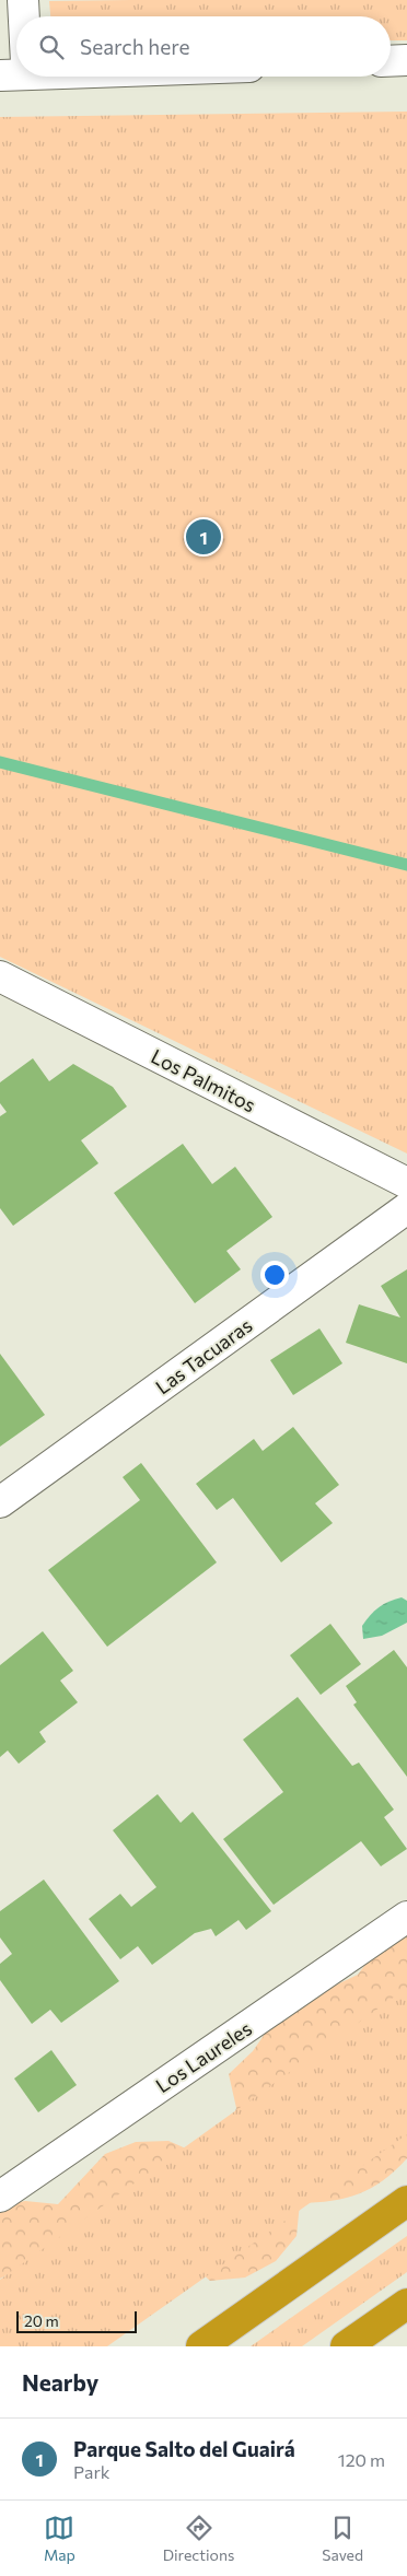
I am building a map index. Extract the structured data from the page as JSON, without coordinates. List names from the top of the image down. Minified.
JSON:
{"streets":{"street":["Los Palmitos","Las Tacuaras","Los Laureles"]},"scale_bar":"20 m","page":{"search":"Search here","pins":"1","scale":"20 m","heading":"Nearby","list":[{"mark":"1","name":"Parque Salto del Guairá","note":"Park","value":"120 m"}],"nav":["Map","Directions","Saved"]}}
